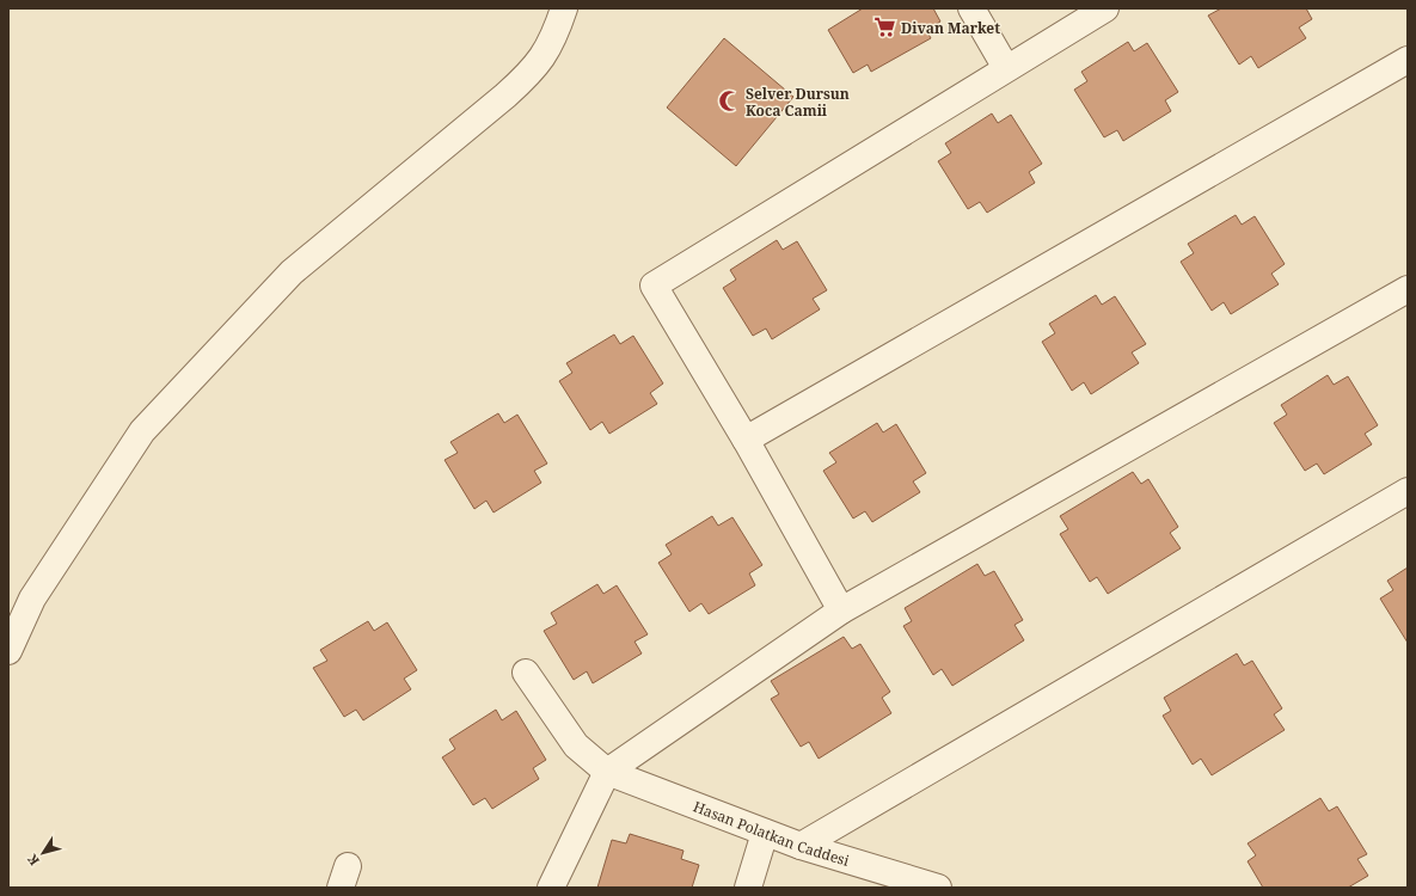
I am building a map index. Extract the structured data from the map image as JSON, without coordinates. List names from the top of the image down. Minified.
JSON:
{"streets":{"street":["Hasan Polatkan Caddesi"]},"places":{"supermarket":["Divan Market"],"mosque":["Selver Dursun Koca Camii"]},"north":"bottom left"}
